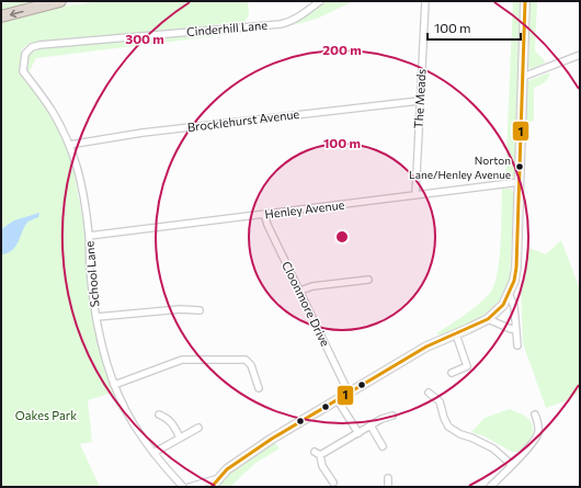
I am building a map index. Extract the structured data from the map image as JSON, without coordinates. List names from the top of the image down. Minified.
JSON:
{"streets":{"street":["Cinderhill Lane","The Meads","Brocklehurst Avenue","Henley Avenue","School Lane","Cloonmore Drive"]},"crossings":[["Cinderhill Lane","School Lane"],["The Meads","Brocklehurst Avenue"],["The Meads","Henley Avenue"],["Brocklehurst Avenue","School Lane"],["Henley Avenue","School Lane"],["Henley Avenue","Cloonmore Drive"]],"parks":["Oakes Park"],"places":["Norton Lane/Henley Avenue"],"lines":["transit line 1"],"scale_bar":"100 m","rings":["300 m","200 m","100 m"]}
